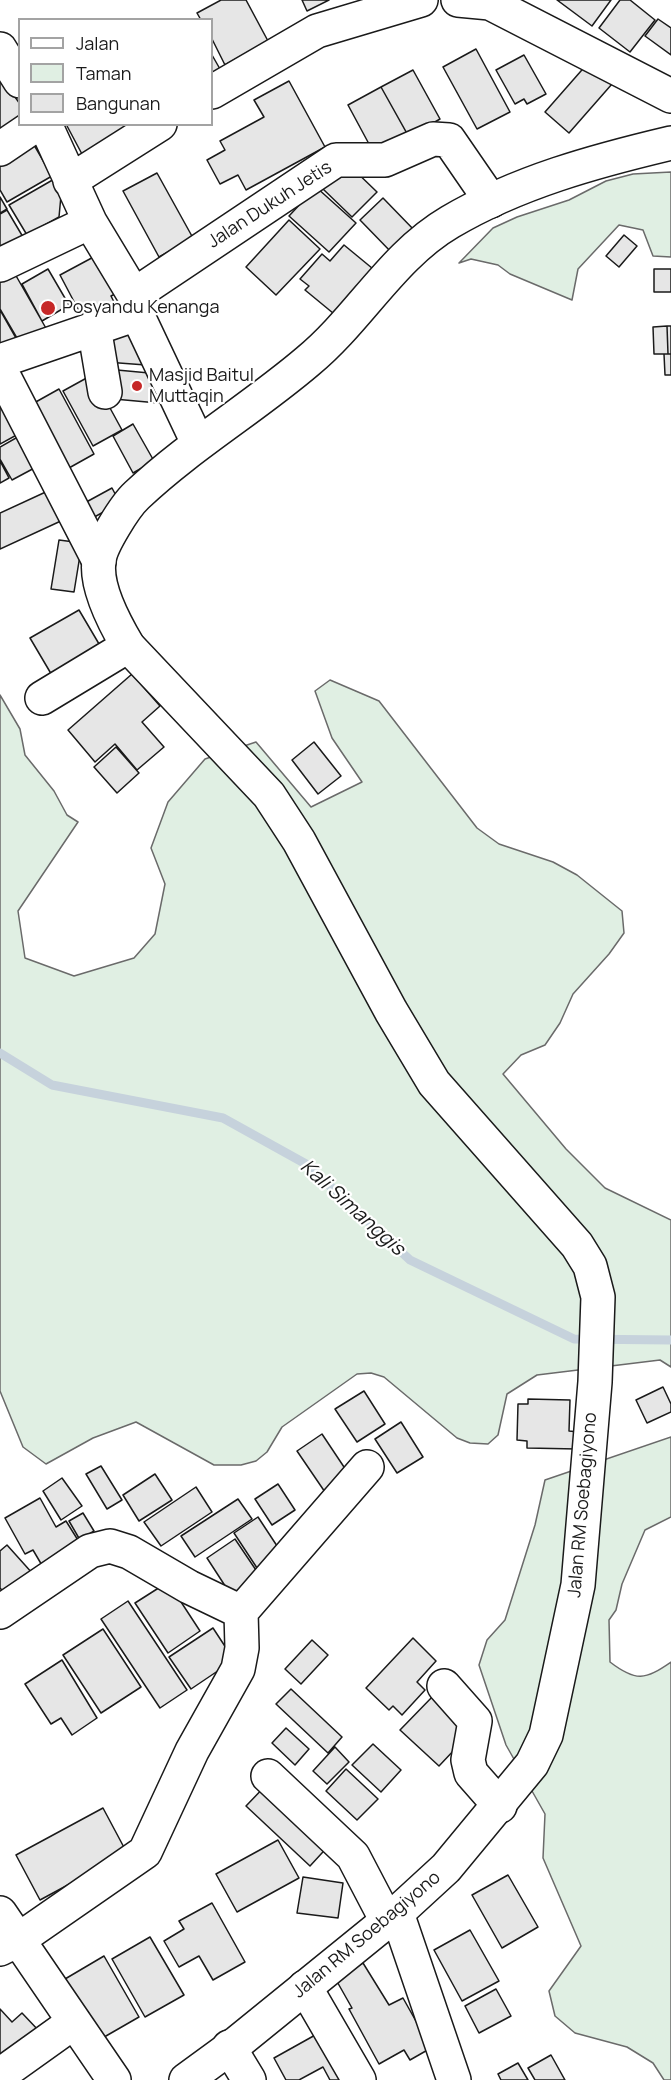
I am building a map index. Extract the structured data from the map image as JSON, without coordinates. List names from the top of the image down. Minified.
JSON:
{"streets":{"street":["Jalan Dukuh Jetis","Jalan RM Soebagiyono"]},"water":["Kali Simanggis"],"places":["Posyandu Kenanga","Masjid Baitul Muttaqin"],"legend":["Jalan","Taman","Bangunan"]}
